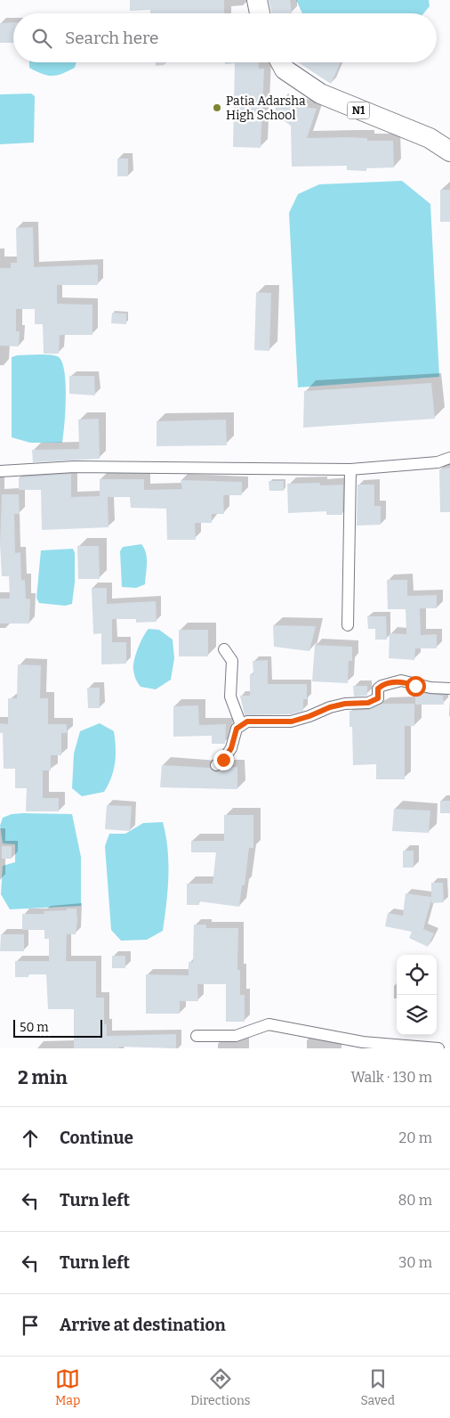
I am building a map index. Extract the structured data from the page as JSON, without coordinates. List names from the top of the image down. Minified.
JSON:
{"streets":{"highway":["N1"]},"places":["Patia Adarsha High School"],"scale_bar":"50 m","page":{"search":"Search here","scale":"50 m","heading":["2 min","Walk · 130 m"],"list":[["Continue","20 m"],["Turn left","80 m"],["Turn left","30 m"],"Arrive at destination"],"nav":["Map","Directions","Saved"]}}
